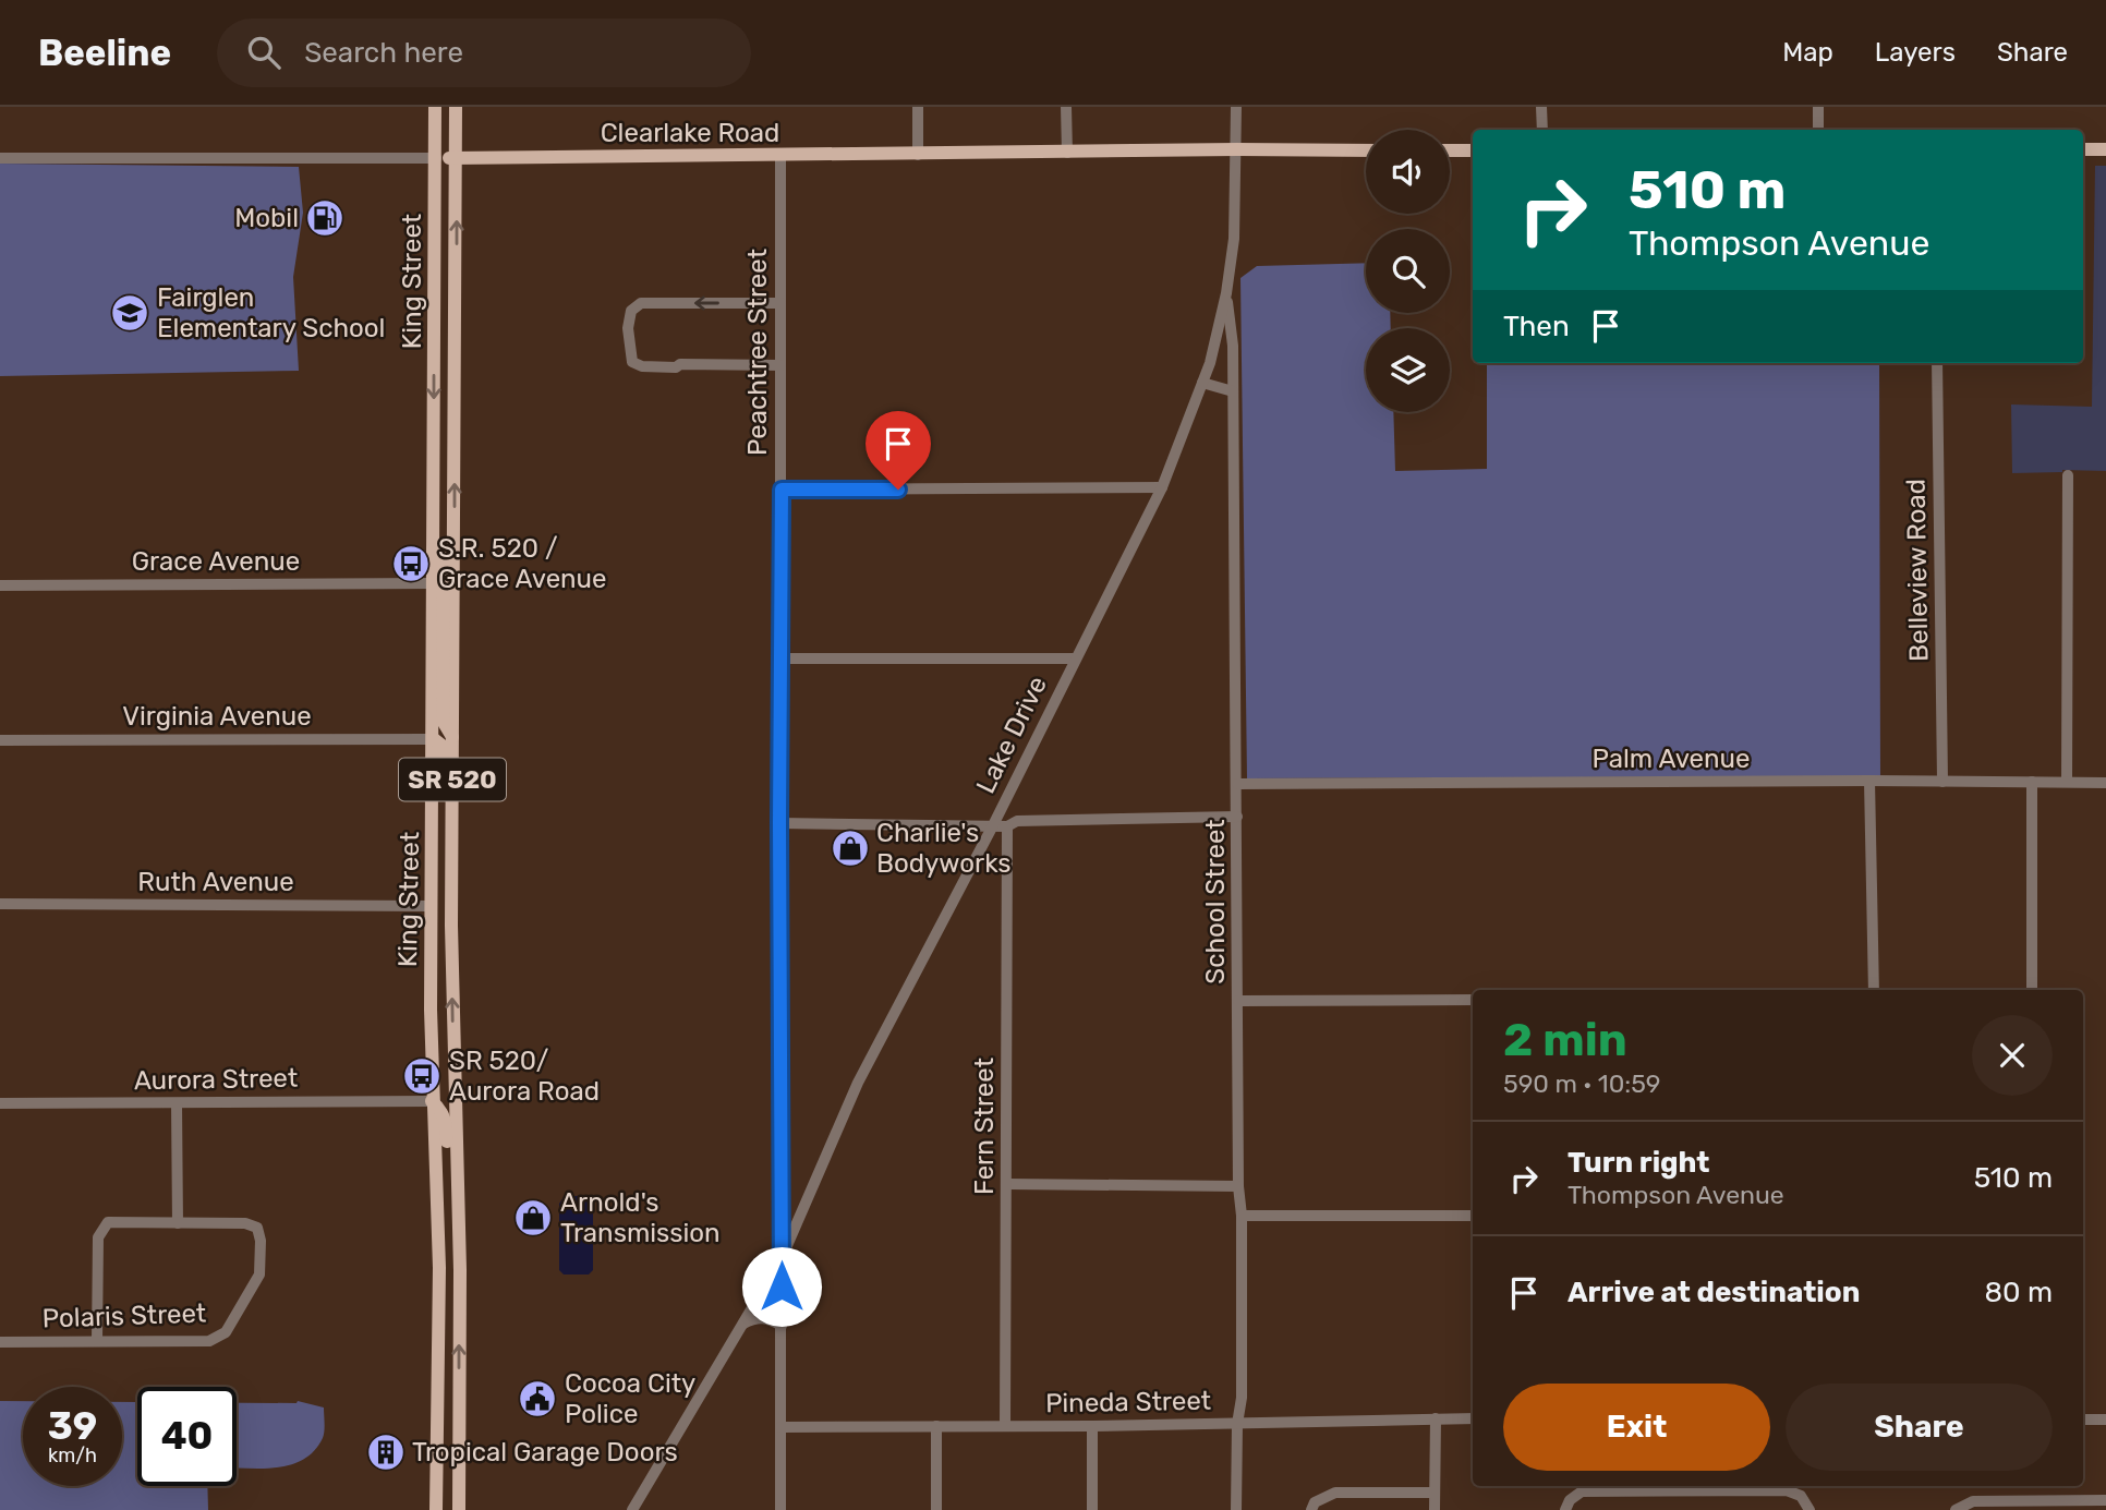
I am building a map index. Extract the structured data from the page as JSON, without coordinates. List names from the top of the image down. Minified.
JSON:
{"streets":{"main road":["Clearlake Road","King Street","SR 520"],"street":["Peachtree Street","Grace Avenue","Belleview Road","Virginia Avenue","Lake Drive","Palm Avenue","Ruth Avenue","School Street","Aurora Street","Fern Street","Polaris Street","Pineda Street"]},"crossings":[["Clearlake Road","King Street"],["Clearlake Road","Peachtree Street"],["Clearlake Road","Lake Drive"],["King Street","Grace Avenue"],["King Street","Virginia Avenue"],["King Street","Ruth Avenue"],["King Street","Aurora Street"],["Peachtree Street","Lake Drive"],["Peachtree Street","Pineda Street"],["Belleview Road","Palm Avenue"],["Lake Drive","School Street"],["Palm Avenue","School Street"],["School Street","Pineda Street"],["Fern Street","Pineda Street"]],"places":{"fuel station":["Mobil"],"school or university":["Fairglen Elementary School"],"bus stop":["S.R. 520 / Grace Avenue","SR 520/ Aurora Road"],"shop":["Charlie's Bodyworks","Arnold's Transmission"],"public building":["Cocoa City Police"],"building":["Tropical Garage Doors"]},"page":{"header":"Beeline","search":"Search here","nav":["Map","Layers","Share"],"turn":["510 m","Thompson Avenue"],"then":"Then","heading":["2 min","590 m · 10:59"],"list":[{"name":"Turn right","note":"Thompson Avenue","value":"510 m"},{"name":"Arrive at destination","value":"80 m"}],"buttons":["Exit","Share"],"speed":"39 km/h","limit":"40"}}
